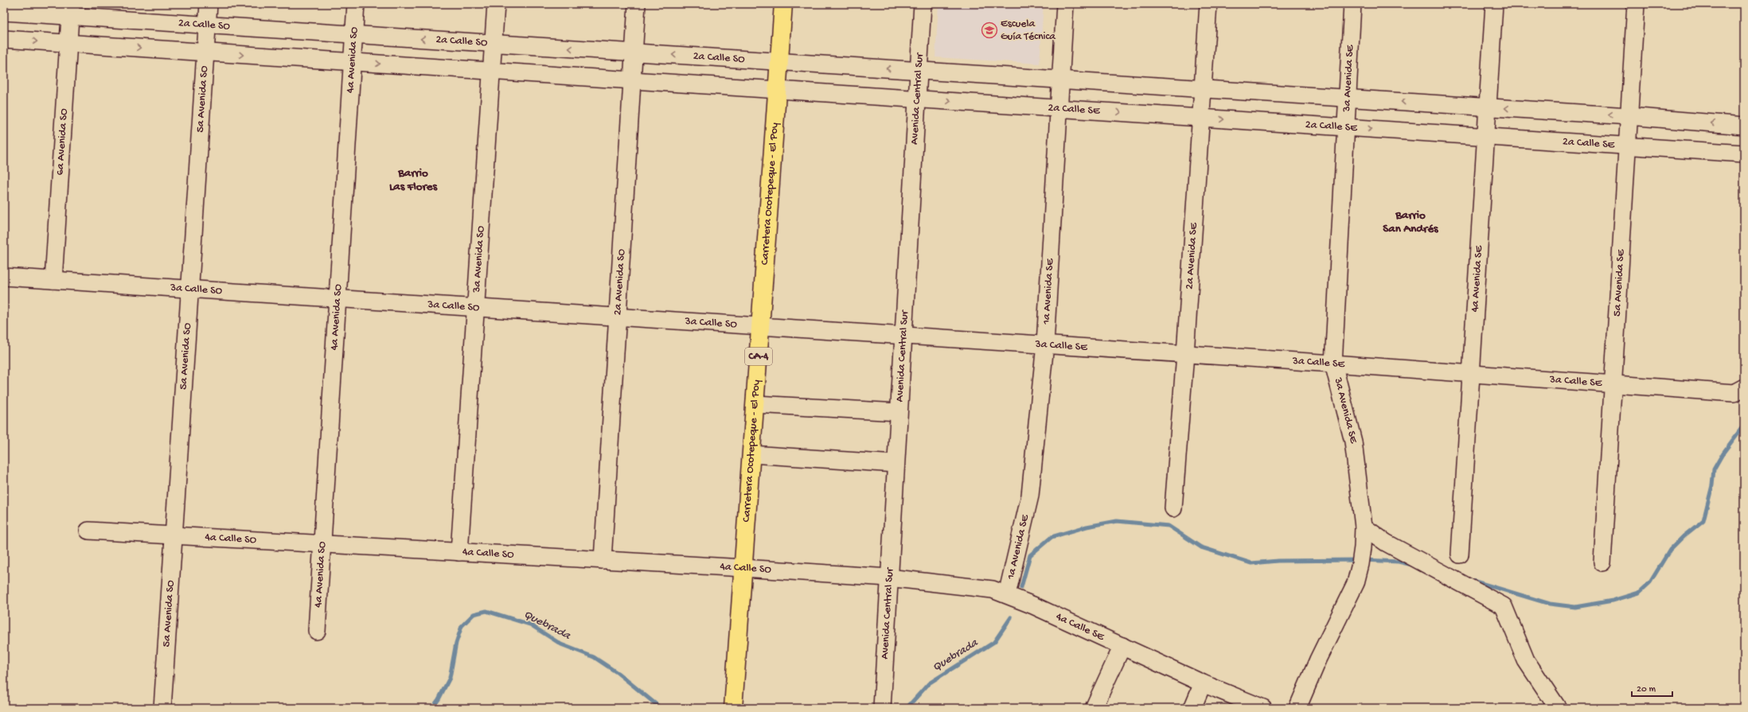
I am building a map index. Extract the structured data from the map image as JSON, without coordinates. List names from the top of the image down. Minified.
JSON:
{"streets":{"main road":["Carretera Ocotepeque - El Poy","CA-4"],"street":["2a Calle SO","4a Avenida SO","3a Avenida SE","5a Avenida SO","Avenida Central Sur","2a Calle SE","6a Avenida SO","2a Avenida SE","3a Avenida SO","4a Avenida SE","2a Avenida SO","5a Avenida SE","3a Calle SO","1a Avenida SE","3a Calle SE","4a Calle SO","4a Calle SE"]},"crossings":[["2a Calle SO","4a Avenida SO"],["2a Calle SO","5a Avenida SO"],["2a Calle SO","Avenida Central Sur"],["2a Calle SO","6a Avenida SO"],["2a Calle SO","Carretera Ocotepeque - El Poy"],["2a Calle SO","3a Avenida SO"],["2a Calle SO","2a Avenida SO"],["4a Avenida SO","3a Calle SO"],["4a Avenida SO","4a Calle SO"],["3a Avenida SE","2a Calle SE"],["3a Avenida SE","3a Calle SE"],["5a Avenida SO","3a Calle SO"],["5a Avenida SO","4a Calle SO"],["Avenida Central Sur","2a Calle SE"],["Avenida Central Sur","3a Calle SO"],["Avenida Central Sur","3a Calle SE"],["Avenida Central Sur","4a Calle SO"],["Avenida Central Sur","4a Calle SE"],["2a Calle SE","2a Avenida SE"],["2a Calle SE","4a Avenida SE"],["2a Calle SE","5a Avenida SE"],["2a Calle SE","1a Avenida SE"],["6a Avenida SO","3a Calle SO"],["Carretera Ocotepeque - El Poy","3a Calle SO"],["Carretera Ocotepeque - El Poy","4a Calle SO"],["2a Avenida SE","3a Calle SE"],["3a Avenida SO","3a Calle SO"],["3a Avenida SO","4a Calle SO"],["4a Avenida SE","3a Calle SE"],["2a Avenida SO","3a Calle SO"],["2a Avenida SO","4a Calle SO"],["5a Avenida SE","3a Calle SE"],["3a Calle SO","3a Calle SE"],["1a Avenida SE","3a Calle SE"],["1a Avenida SE","4a Calle SE"],["4a Calle SO","4a Calle SE"]],"districts":["Barrio Las Flores","Barrio San Andrés"],"water":["Quebrada"],"places":{"school or university":["Escuela Guía Técnica"]},"scale_bar":"20 m"}
